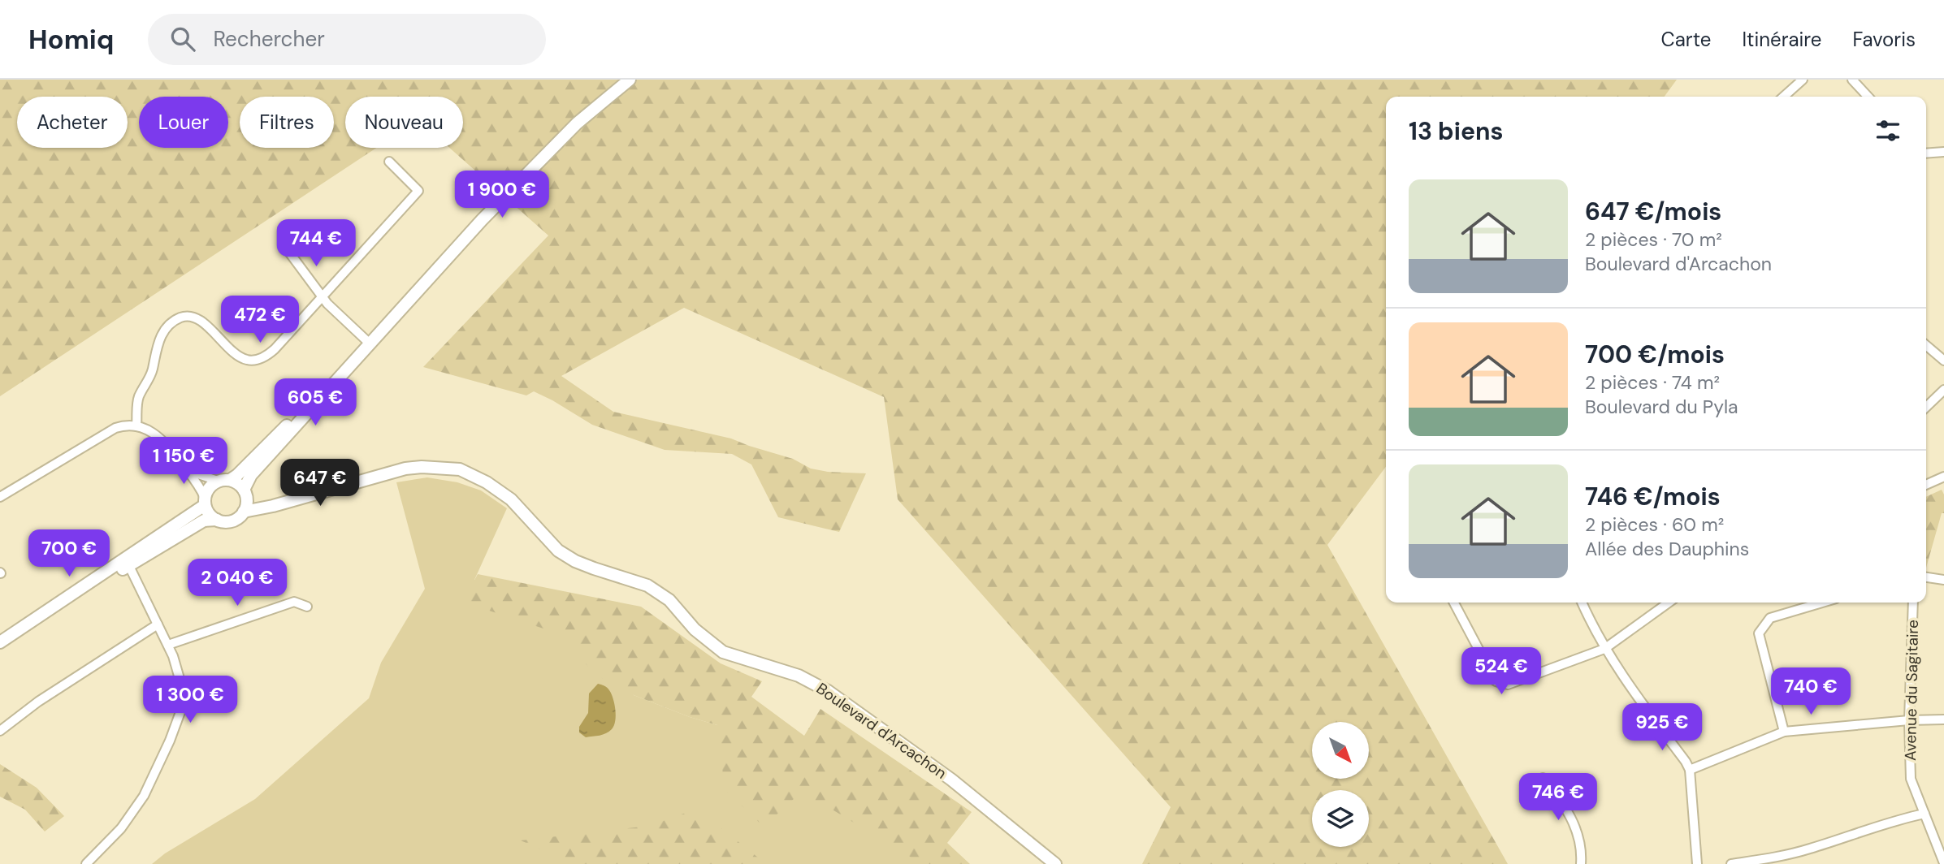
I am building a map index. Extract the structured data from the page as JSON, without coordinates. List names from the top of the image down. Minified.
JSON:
{"streets":{"main road":["Boulevard d'Arcachon"],"street":["Avenue du Sagitaire"]},"north":"bottom right","page":{"header":"Homiq","search":"Rechercher","nav":["Carte","Itinéraire","Favoris"],"chip":["Acheter","Louer","Filtres","Nouveau"],"heading":"13 biens","list":[{"name":"647 €/mois","note":"2 pièces · 70 m² · Boulevard d'Arcachon"},{"name":"700 €/mois","note":"2 pièces · 74 m² · Boulevard du Pyla"},{"name":"746 €/mois","note":"2 pièces · 60 m² · Allée des Dauphins"}],"price":["1 900 €","744 €","472 €","605 €","1 150 €","647 €","700 €","2 040 €","524 €","740 €","1 300 €","925 €","746 €"]}}
